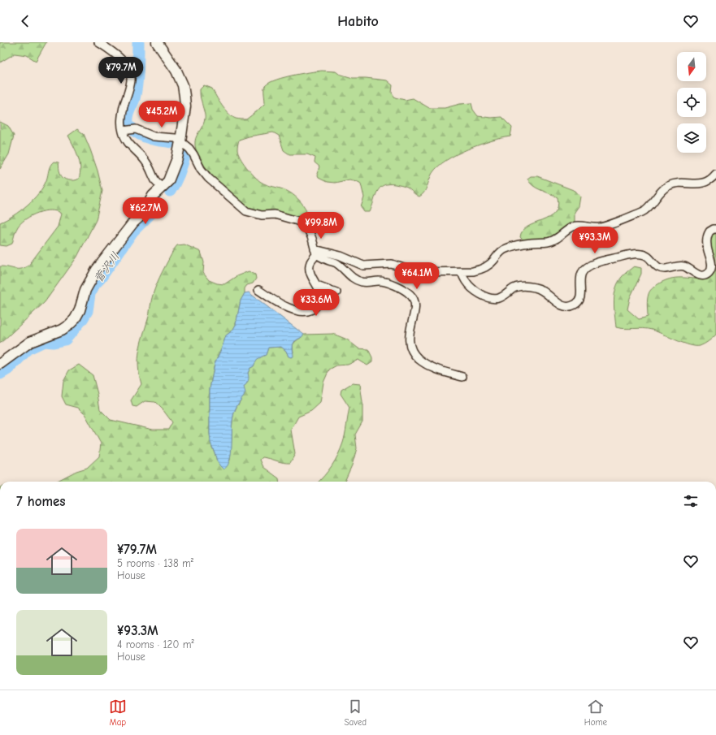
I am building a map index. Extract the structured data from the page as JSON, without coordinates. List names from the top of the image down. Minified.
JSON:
{"water":["菅沢川"],"north":"bottom","page":{"header":"Habito","price":["¥79.7M","¥45.2M","¥62.7M","¥99.8M","¥93.3M","¥64.1M","¥33.6M"],"heading":"7 homes","list":[{"name":"¥79.7M","note":"5 rooms · 138 m² · House"},{"name":"¥93.3M","note":"4 rooms · 120 m² · House"}],"tabs":["Map","Saved","Home"]}}
